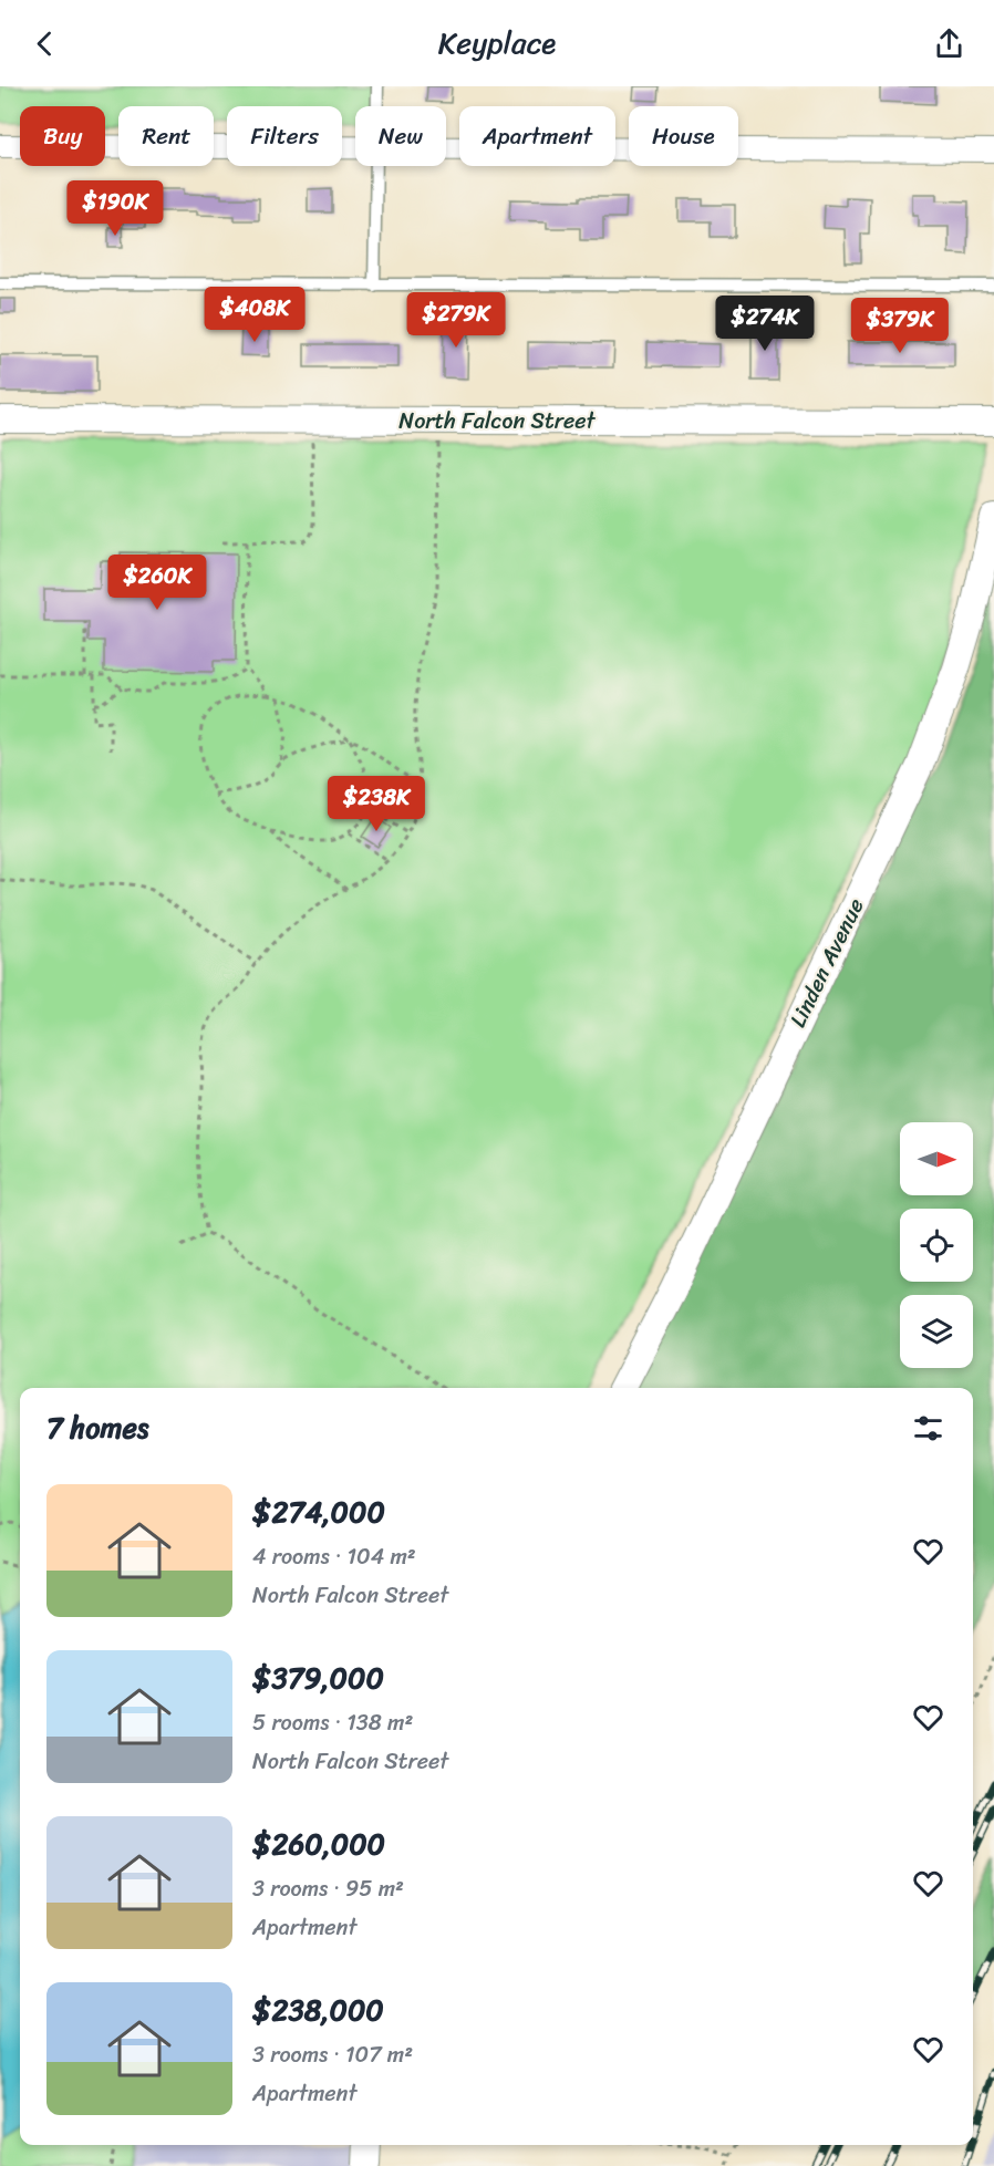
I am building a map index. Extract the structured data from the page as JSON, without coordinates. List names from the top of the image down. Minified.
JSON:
{"streets":{"street":["North Falcon Street","Linden Avenue"]},"north":"right","page":{"header":"Keyplace","chip":["Buy","Rent","Filters","New","Apartment","House"],"price":["$190K","$408K","$279K","$274K","$379K","$260K","$238K"],"heading":"7 homes","list":[{"name":"$274,000","note":"4 rooms · 104 m² · North Falcon Street"},{"name":"$379,000","note":"5 rooms · 138 m² · North Falcon Street"},{"name":"$260,000","note":"3 rooms · 95 m² · Apartment"},{"name":"$238,000","note":"3 rooms · 107 m² · Apartment"}]}}
